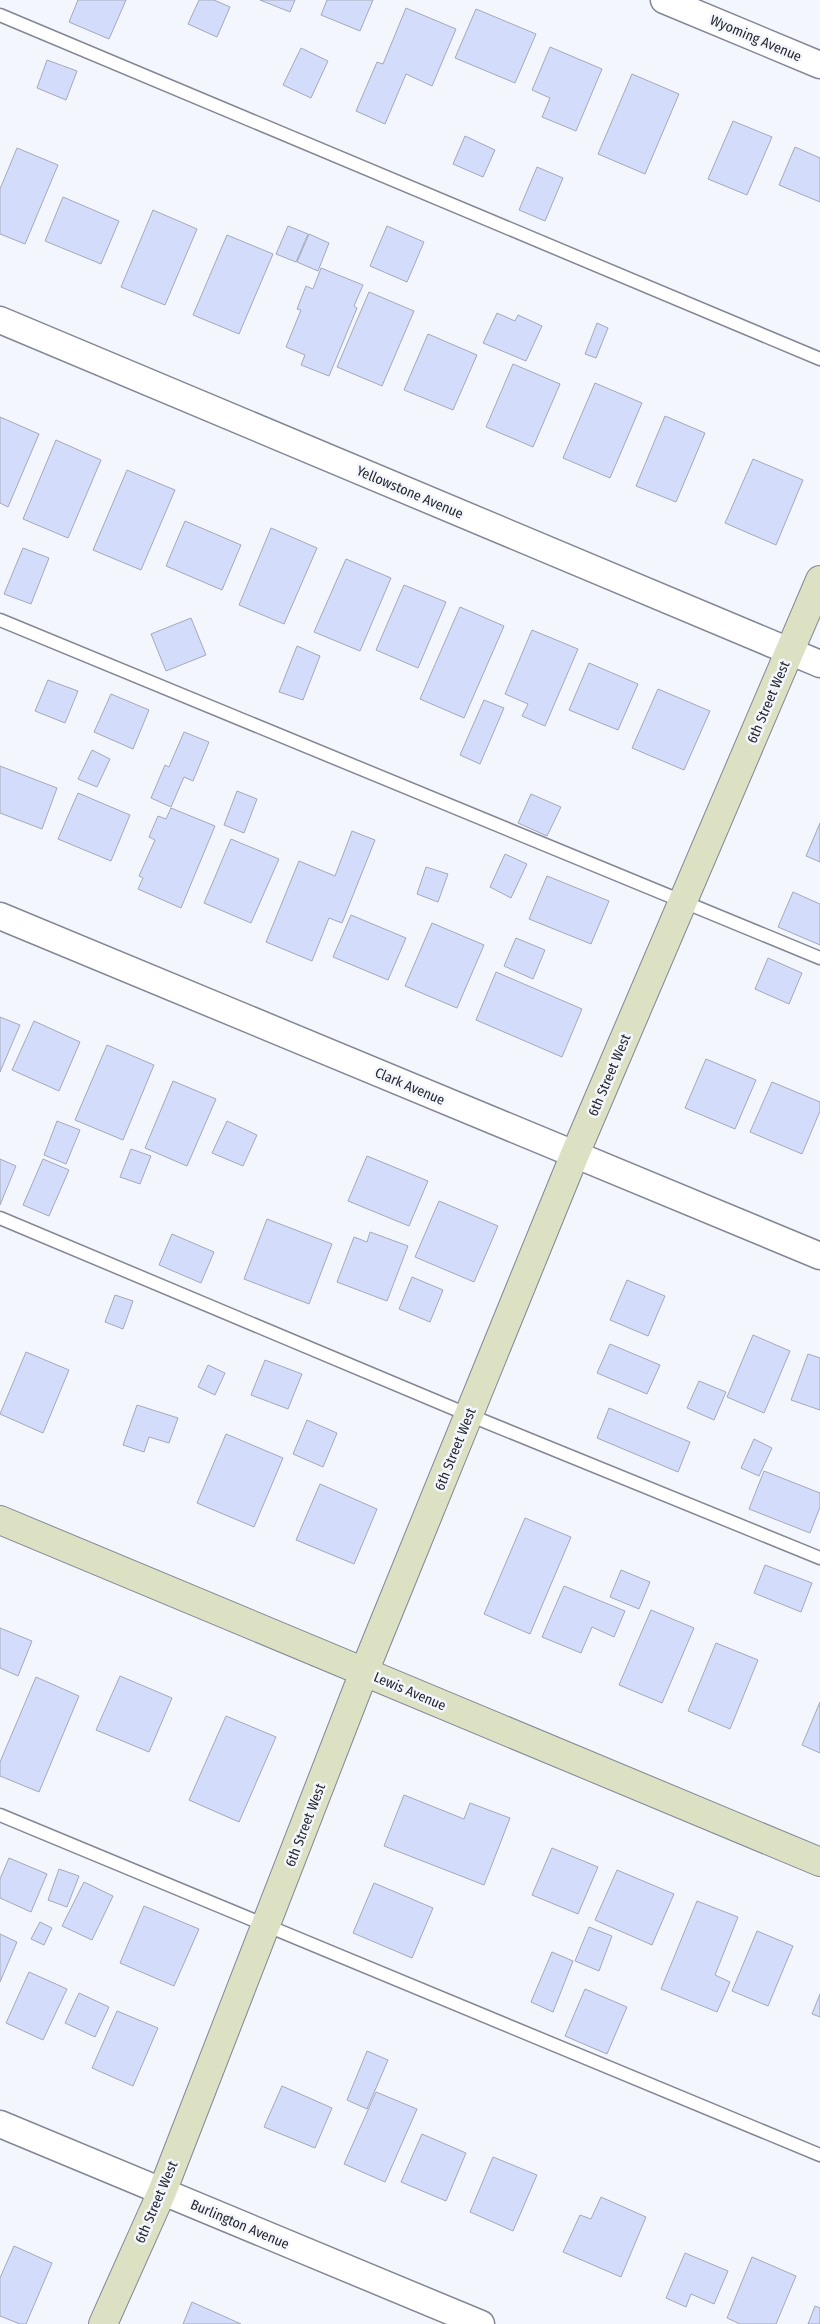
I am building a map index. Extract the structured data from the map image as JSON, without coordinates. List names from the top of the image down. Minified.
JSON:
{"streets":{"street":["Wyoming Avenue","Yellowstone Avenue","6th Street West","Clark Avenue","Lewis Avenue","Burlington Avenue"]},"crossings":[["Yellowstone Avenue","6th Street West"],["6th Street West","Clark Avenue"],["6th Street West","Lewis Avenue"],["6th Street West","Burlington Avenue"]]}
